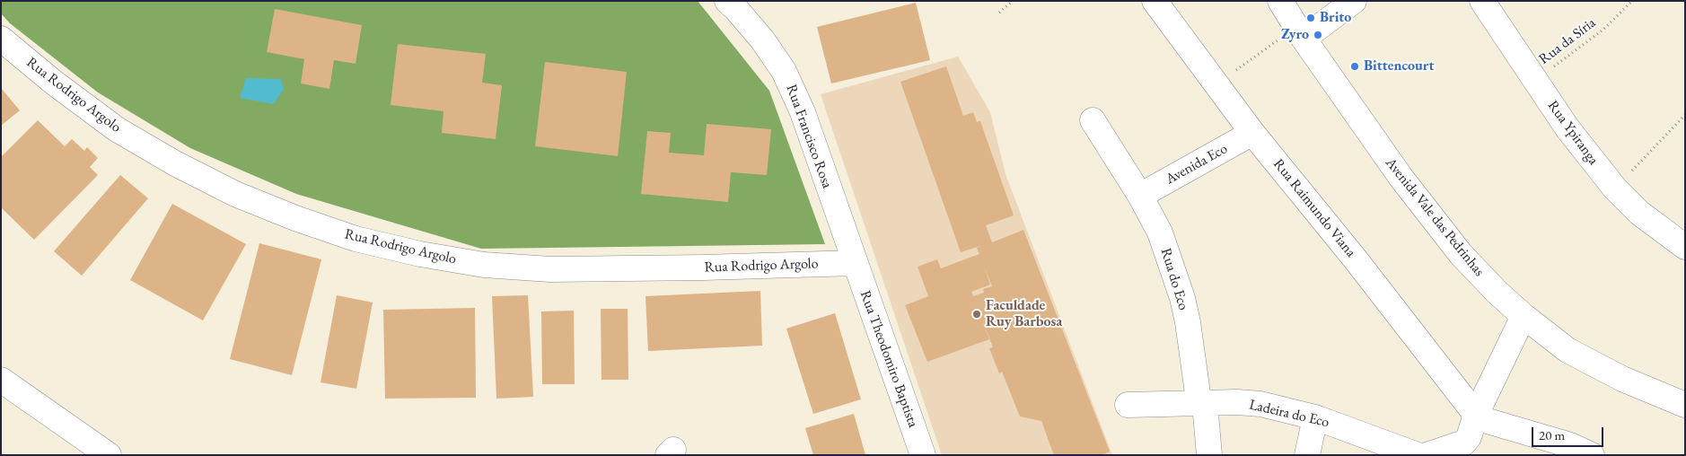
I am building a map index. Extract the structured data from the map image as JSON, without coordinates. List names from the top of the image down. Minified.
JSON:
{"streets":{"street":["Rua Rodrigo Argolo","Rua Ypiranga","Rua Francisco Rosa","Avenida Eco","Rua Raimundo Viana","Avenida Vale das Pedrinhas","Rua do Eco","Rua Theodomiro Baptista","Ladeira do Eco"],"path":["Rua da Síria"]},"crossings":[["Rua da Síria","Rua Ypiranga"],["Rua Rodrigo Argolo","Rua Francisco Rosa"],["Rua Rodrigo Argolo","Rua Theodomiro Baptista"],["Rua Francisco Rosa","Rua Theodomiro Baptista"],["Avenida Eco","Rua Raimundo Viana"],["Avenida Eco","Rua do Eco"],["Rua do Eco","Ladeira do Eco"]],"places":["Brito","Zyro","Bittencourt","Faculdade Ruy Barbosa"],"scale_bar":"20 m"}
